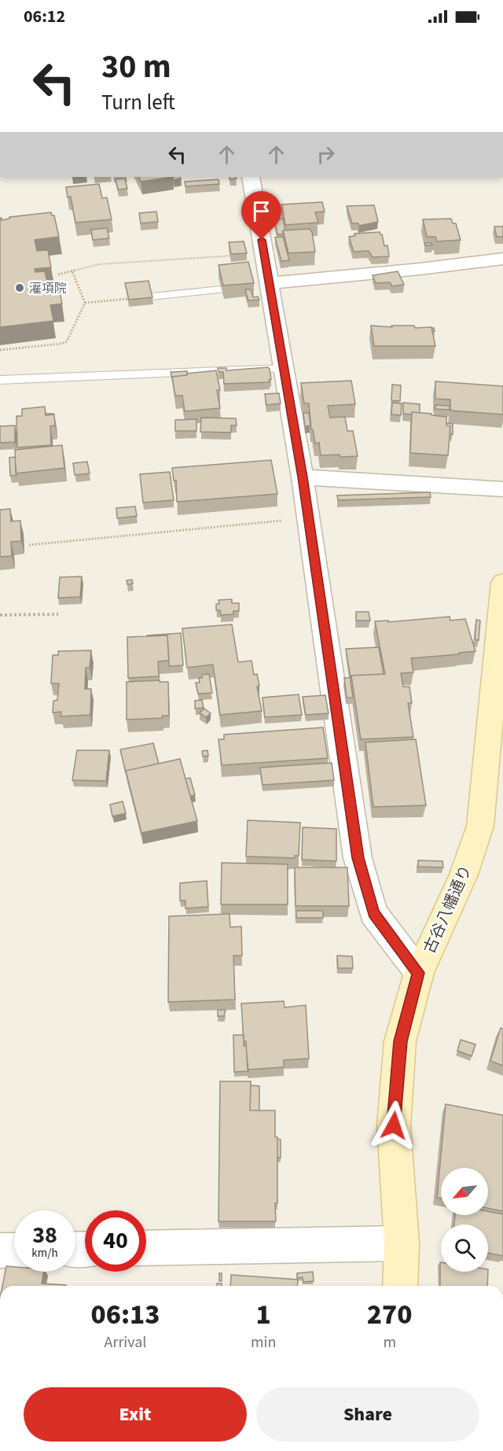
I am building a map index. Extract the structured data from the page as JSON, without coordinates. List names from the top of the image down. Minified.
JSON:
{"streets":{"street":["古谷八幡通り"]},"places":["灌項院"],"north":"bottom left","page":{"status":"06:12","turn":["30 m","Turn left"],"speed":"38 km/h","limit":"40","eta":["06:13","Arrival","1","min","270","m"],"buttons":["Exit","Share"]}}
